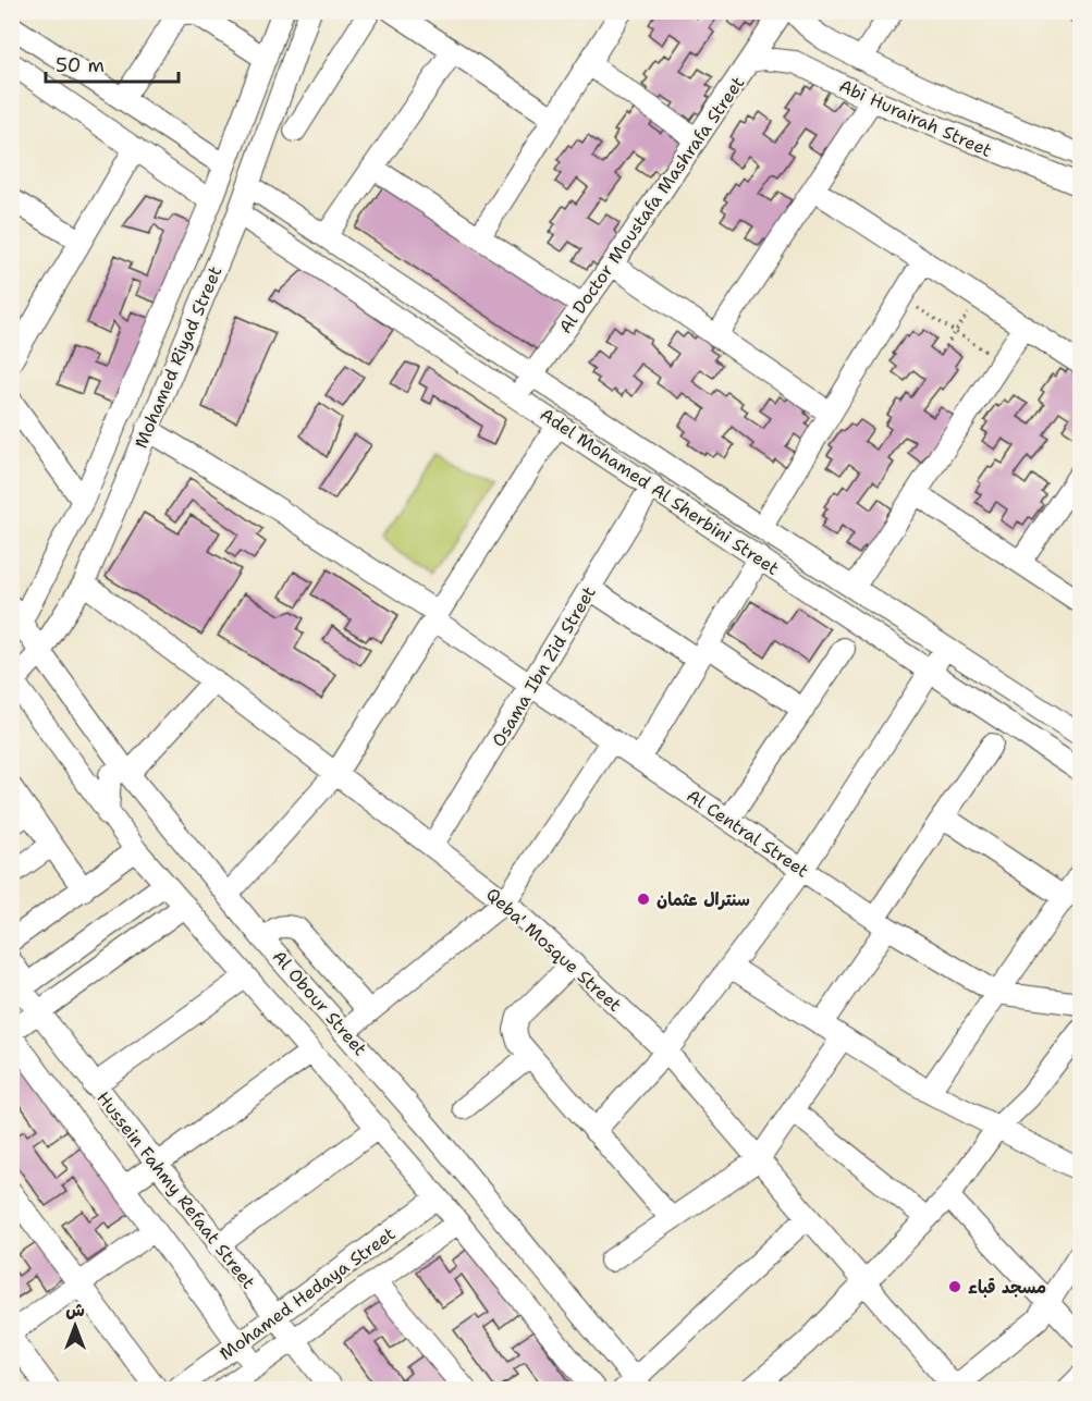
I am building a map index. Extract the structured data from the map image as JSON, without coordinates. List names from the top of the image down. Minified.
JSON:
{"streets":{"street":["Abi Hurairah Street","Al Doctor Moustafa Mashrafa Street","Mohamed Riyad Street","Adel Mohamed Al Sherbini Street","Osama Ibn Zid Street","Al Central Street","Qeba' Mosque Street","Al Obour Street","Hussein Fahmy Refaat Street","Mohamed Hedaya Street"]},"crossings":[["Abi Hurairah Street","Al Doctor Moustafa Mashrafa Street"],["Al Doctor Moustafa Mashrafa Street","Adel Mohamed Al Sherbini Street"],["Mohamed Riyad Street","Adel Mohamed Al Sherbini Street"],["Mohamed Riyad Street","Al Central Street"],["Mohamed Riyad Street","Qeba' Mosque Street"],["Mohamed Riyad Street","Al Obour Street"],["Adel Mohamed Al Sherbini Street","Osama Ibn Zid Street"],["Osama Ibn Zid Street","Al Central Street"],["Osama Ibn Zid Street","Qeba' Mosque Street"],["Hussein Fahmy Refaat Street","Mohamed Hedaya Street"]],"places":["سنترال عثمان","مسجد قباء"],"scale_bar":"50 m","north":"top"}
